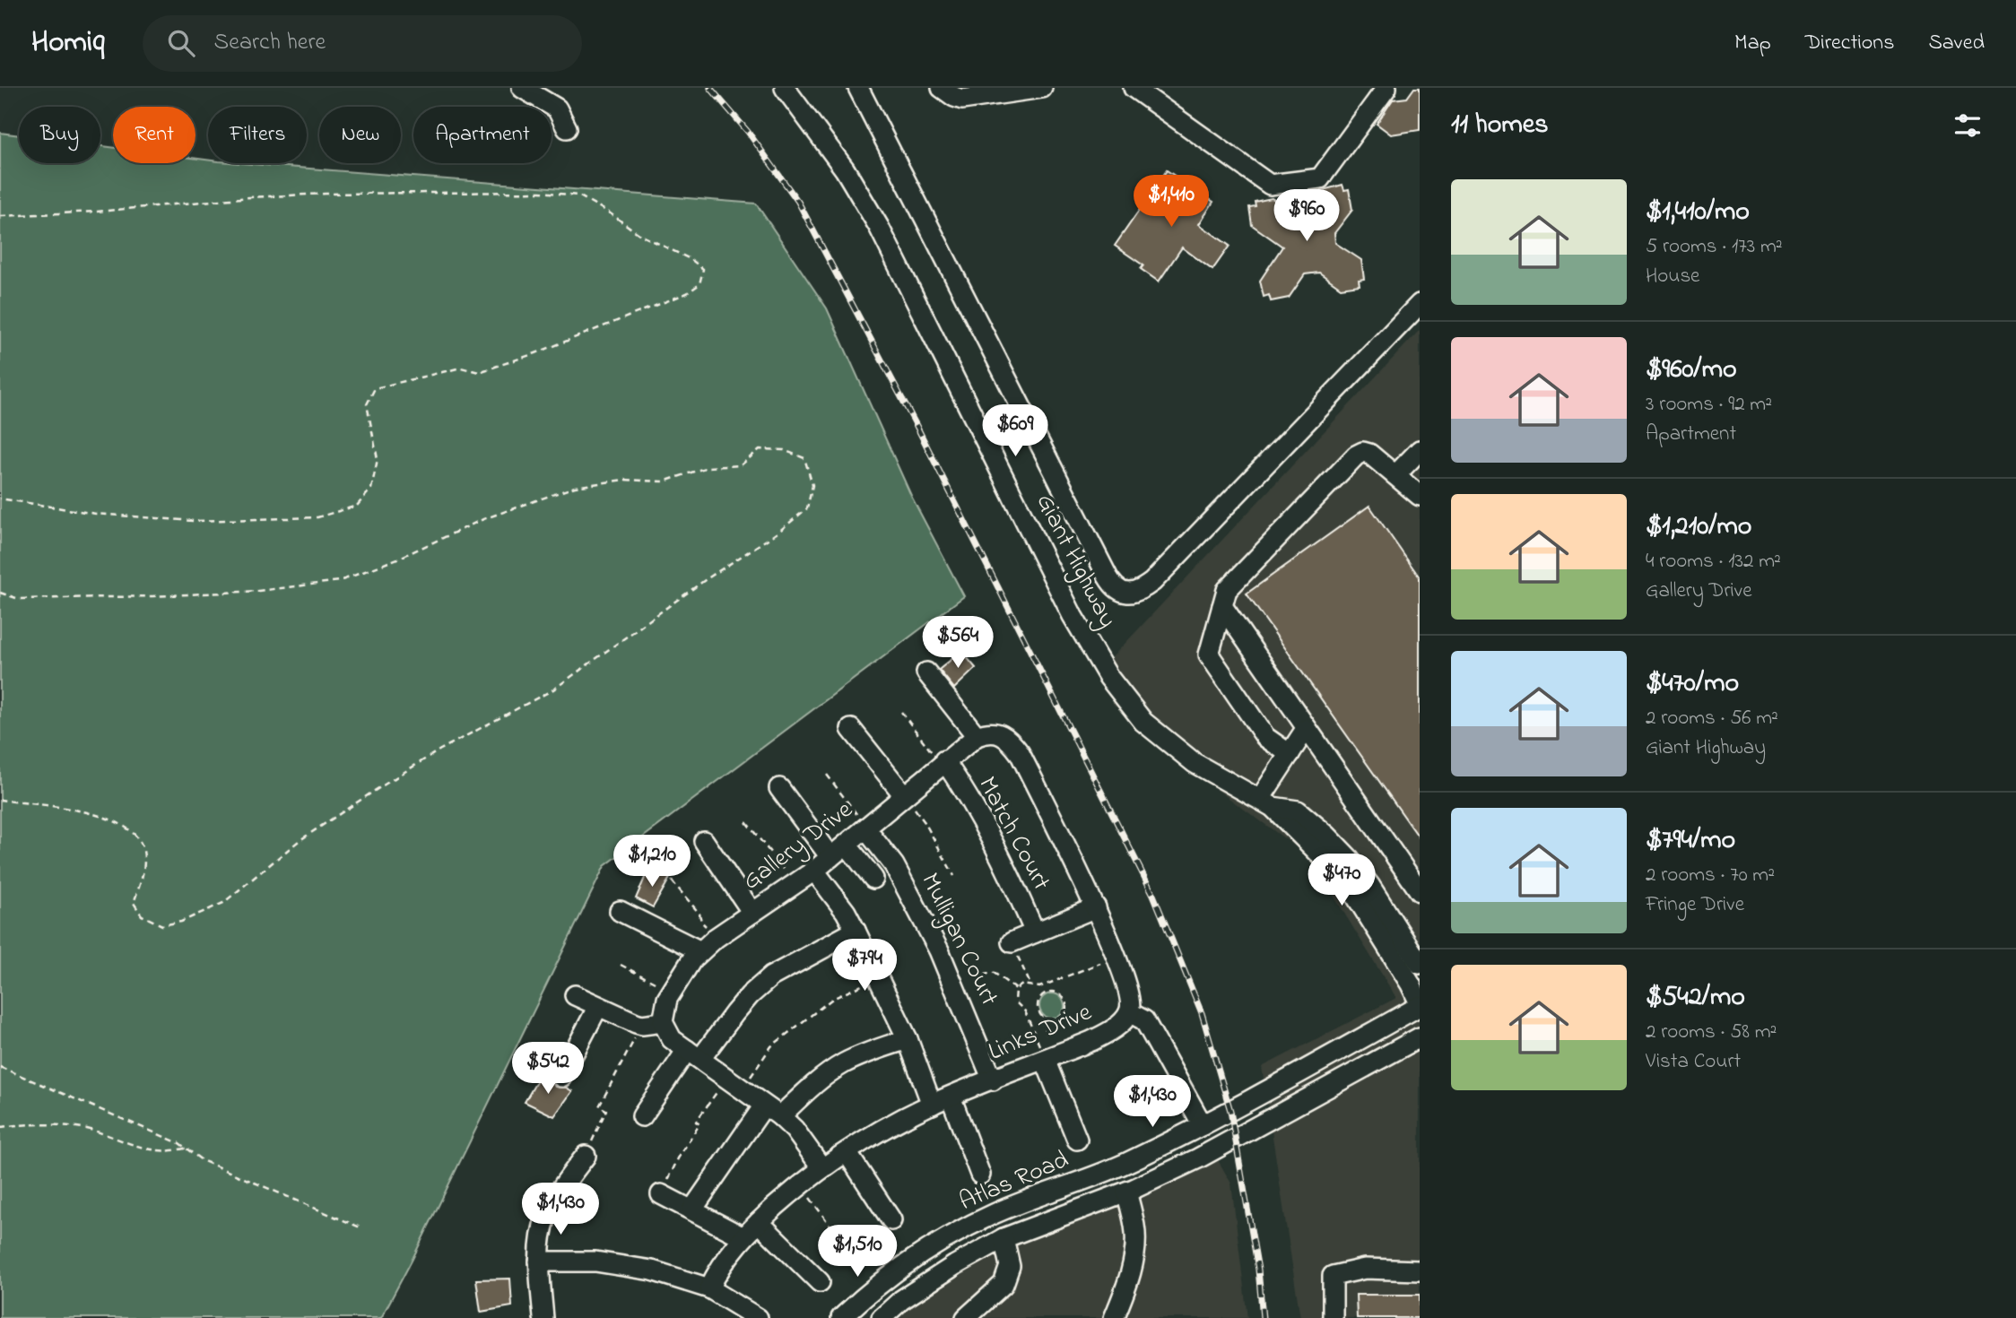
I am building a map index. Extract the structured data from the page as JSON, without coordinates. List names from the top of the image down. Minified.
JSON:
{"streets":{"street":["Giant Highway","Match Court","Gallery Drive","Mulligan Court","Links Drive","Atlas Road"]},"crossings":[["Giant Highway","Atlas Road"],["Match Court","Gallery Drive"],["Gallery Drive","Mulligan Court"],["Gallery Drive","Links Drive"],["Mulligan Court","Links Drive"]],"page":{"header":"Homiq","search":"Search here","nav":["Map","Directions","Saved"],"heading":"11 homes","chip":["Buy","Rent","Filters","New","Apartment"],"list":[{"name":"$1,410/mo","note":"5 rooms · 173 m² · House"},{"name":"$960/mo","note":"3 rooms · 92 m² · Apartment"},{"name":"$1,210/mo","note":"4 rooms · 132 m² · Gallery Drive"},{"name":"$470/mo","note":"2 rooms · 56 m² · Giant Highway"},{"name":"$794/mo","note":"2 rooms · 70 m² · Fringe Drive"},{"name":"$542/mo","note":"2 rooms · 58 m² · Vista Court"}],"price":["$1,410","$960","$609","$564","$1,210","$470","$794","$542","$1,430","$1,430","$1,510"]}}
